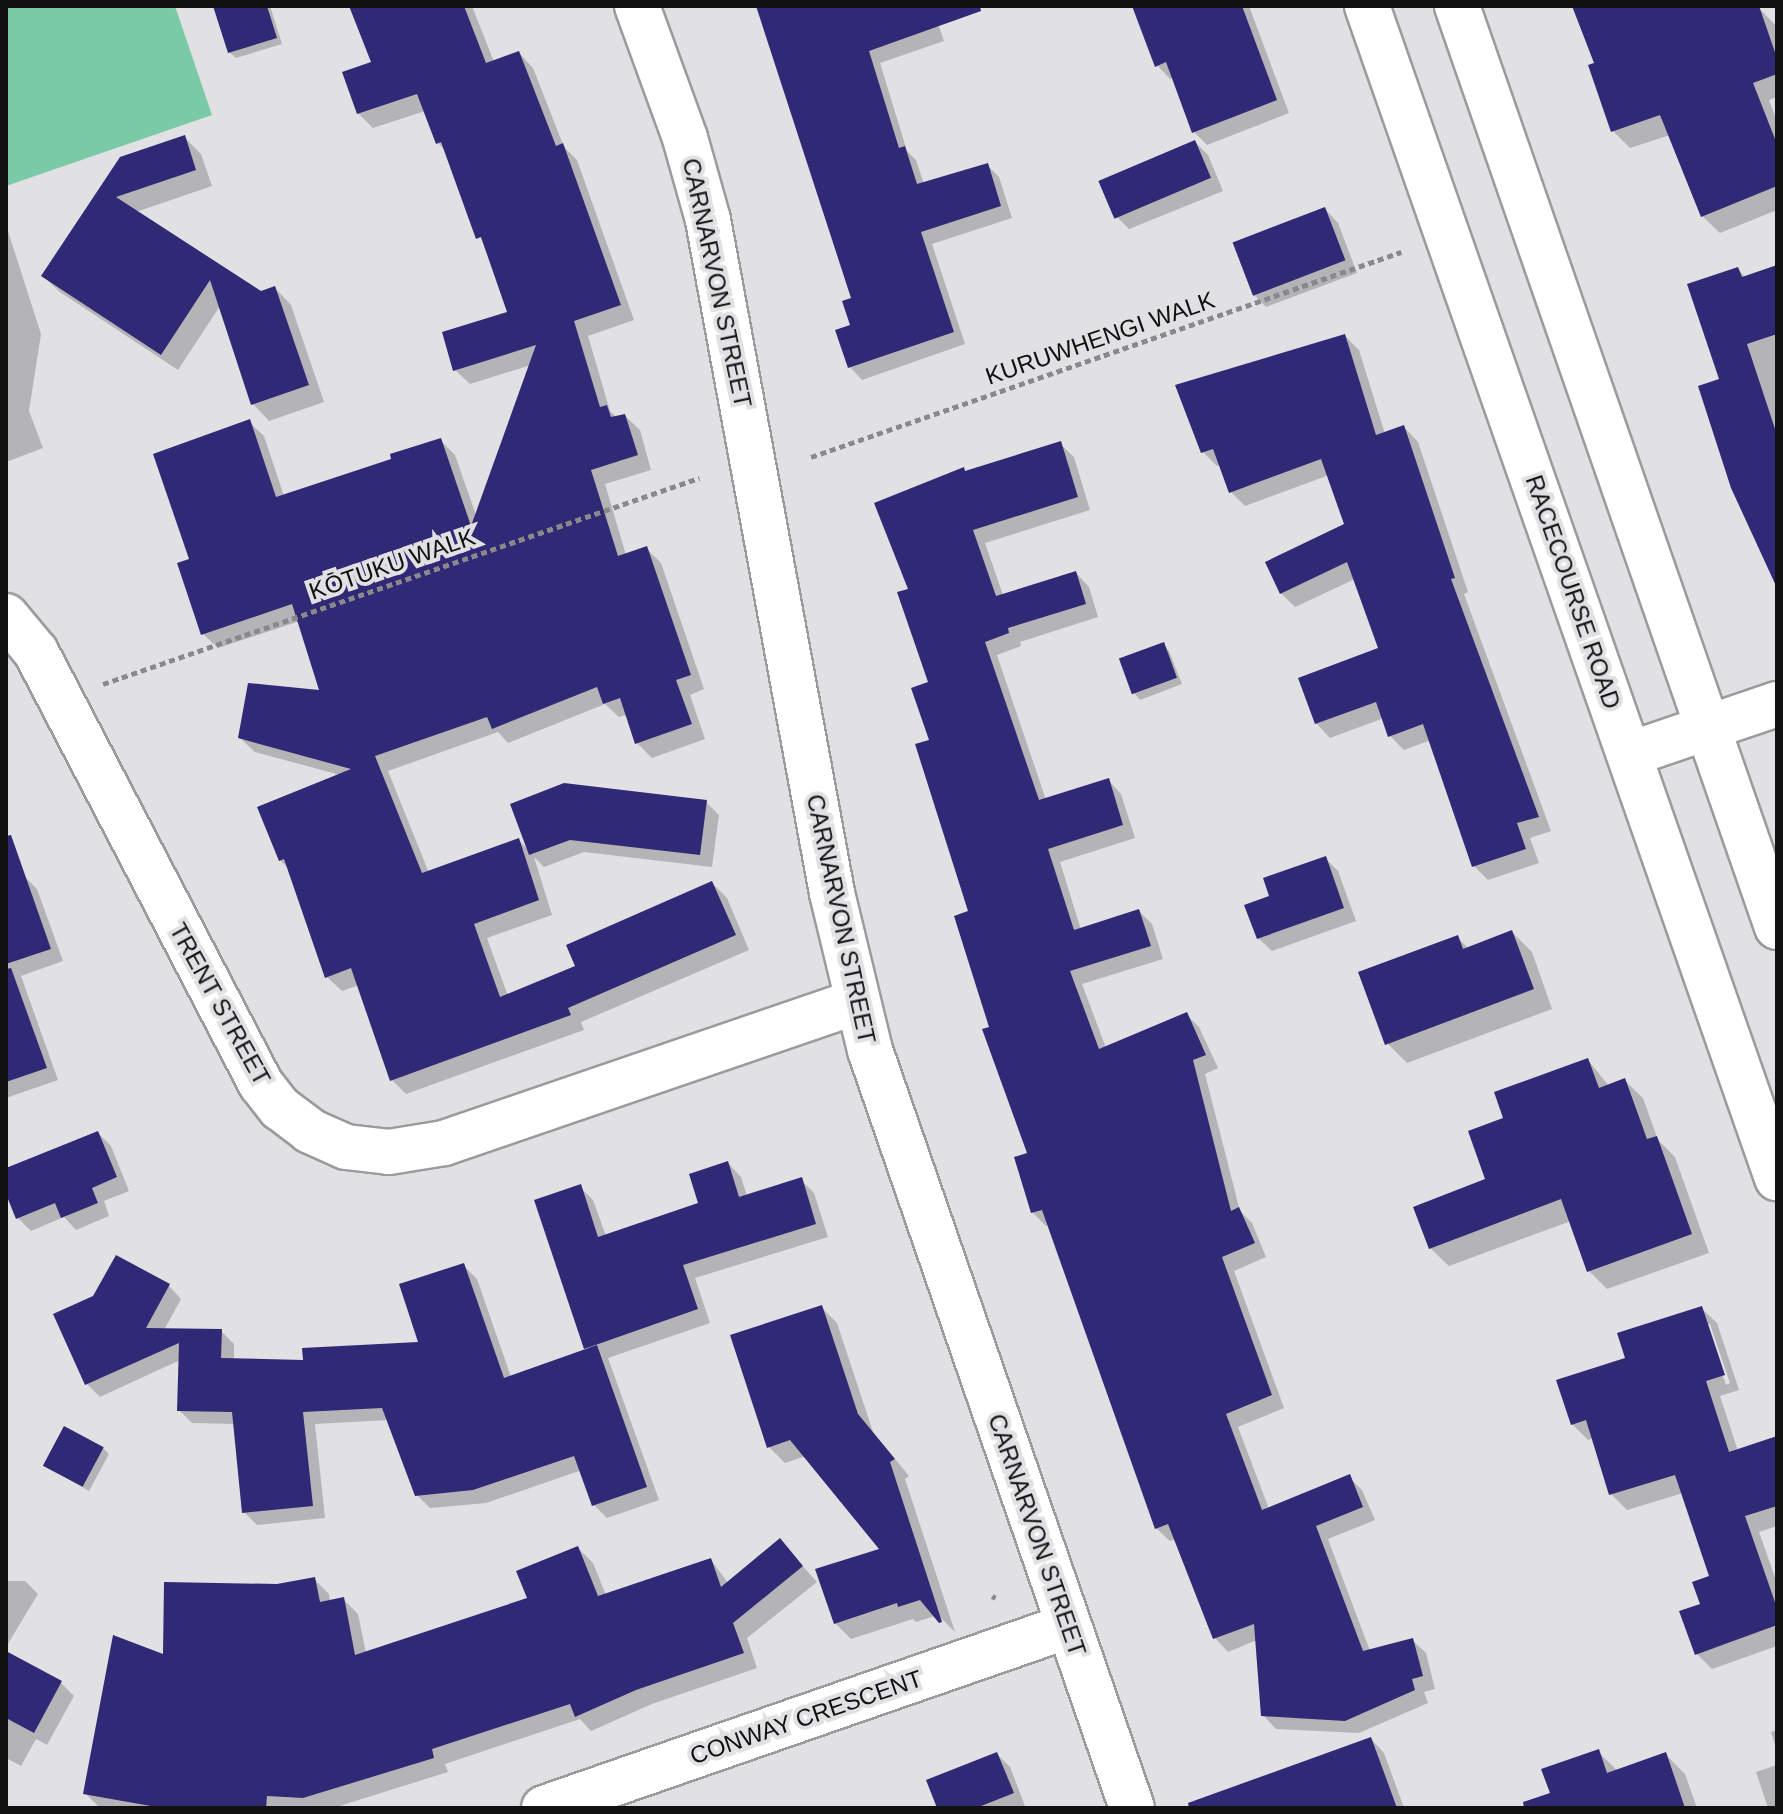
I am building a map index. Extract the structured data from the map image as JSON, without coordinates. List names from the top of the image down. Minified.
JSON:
{"streets":{"street":["CARNARVON STREET","RACECOURSE ROAD","TRENT STREET","CONWAY CRESCENT"],"path":["KURUWHENGI WALK","KŌTUKU WALK"]},"crossings":[["CARNARVON STREET","TRENT STREET"],["CARNARVON STREET","CONWAY CRESCENT"]]}
